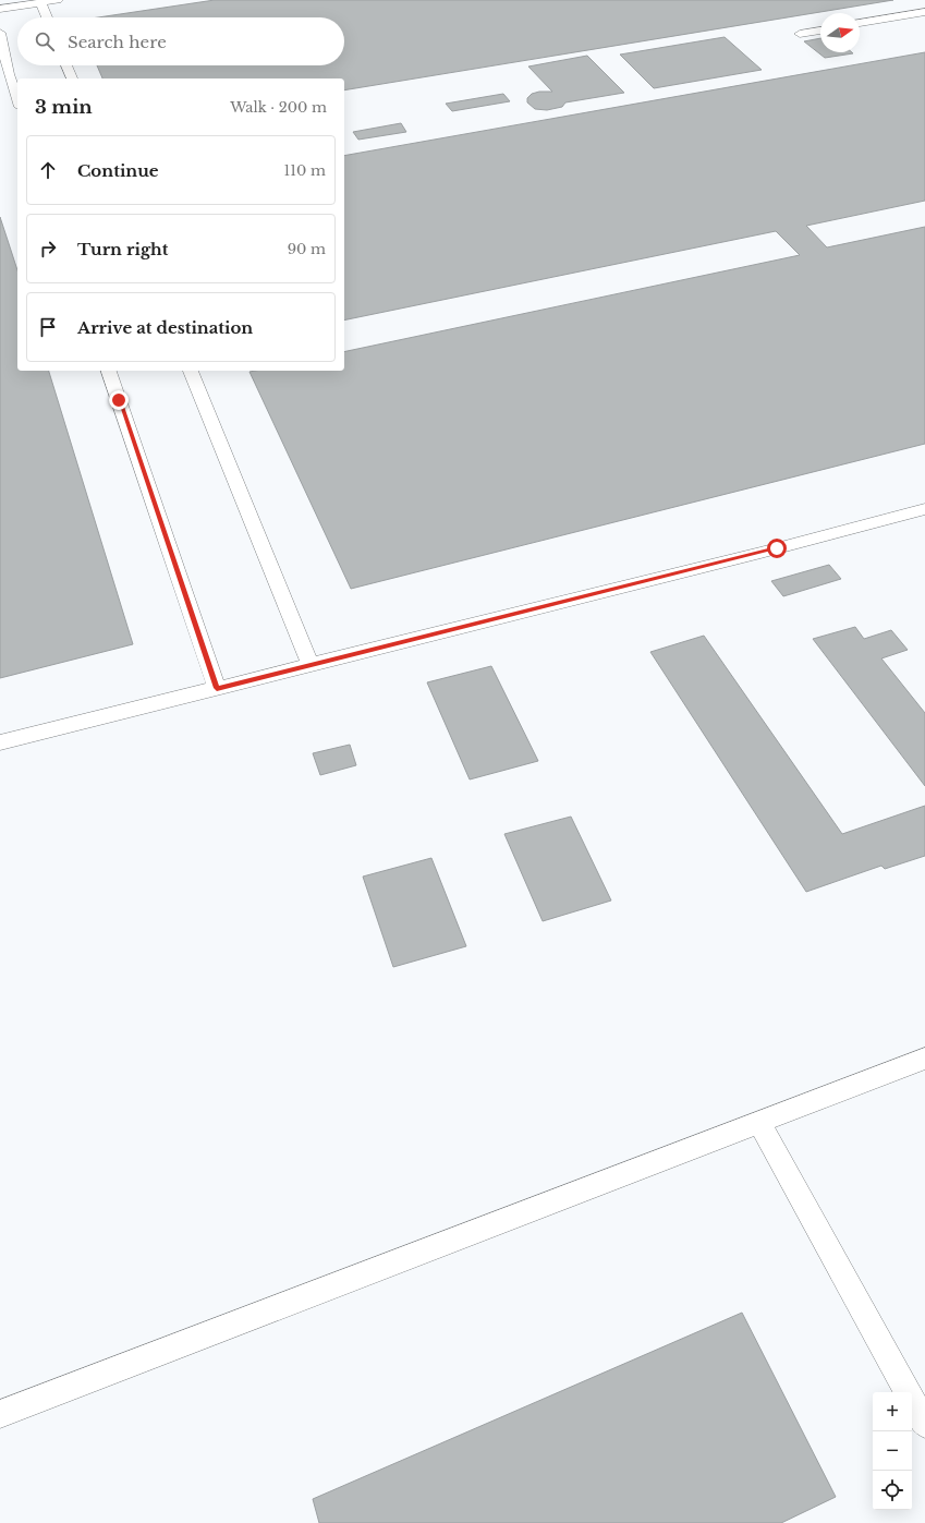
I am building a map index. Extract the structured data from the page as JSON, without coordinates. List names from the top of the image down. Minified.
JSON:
{"north":"right","page":{"search":"Search here","heading":["3 min","Walk · 200 m"],"list":[["Continue","110 m"],["Turn right","90 m"],"Arrive at destination"],"map_buttons":["+","−"]}}
